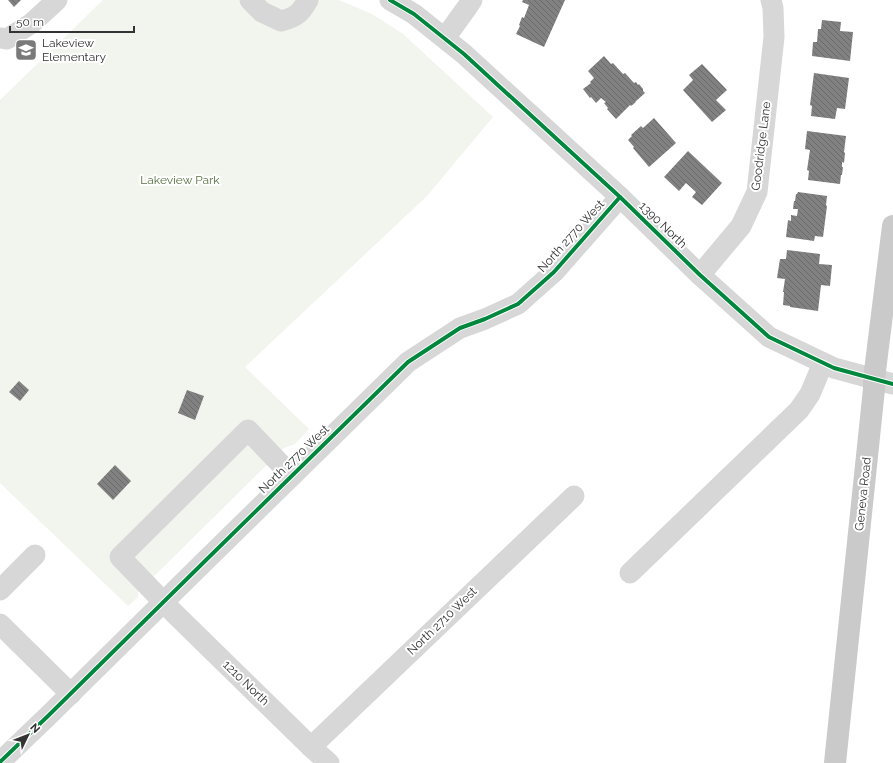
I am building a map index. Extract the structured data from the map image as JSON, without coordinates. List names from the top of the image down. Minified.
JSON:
{"streets":{"main road":["Geneva Road"],"street":["Goodridge Lane","1390 North","North 2770 West","North 2710 West","1210 North"]},"crossings":[["Goodridge Lane","1390 North"],["1390 North","North 2770 West"],["1390 North","Geneva Road"],["North 2770 West","1210 North"],["North 2710 West","1210 North"]],"parks":["Lakeview Park"],"places":{"school or university":["Lakeview Elementary"]},"scale_bar":"50 m","north":"top right"}
